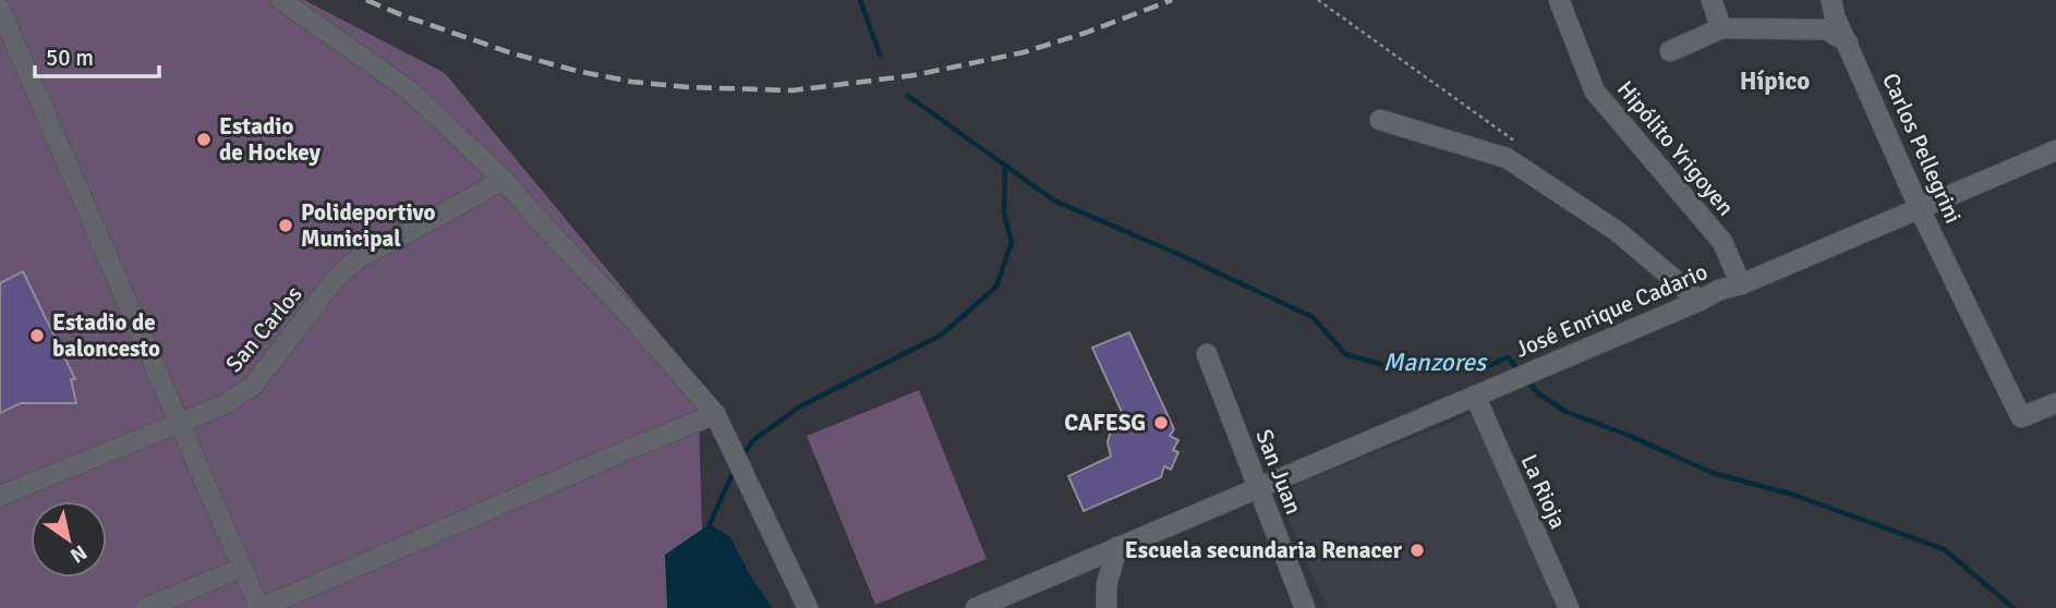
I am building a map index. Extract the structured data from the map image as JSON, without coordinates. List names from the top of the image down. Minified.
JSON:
{"streets":{"street":["Hipólito Yrigoyen","Carlos Pellegrini","José Enrique Cadario","San Carlos","San Juan","La Rioja"]},"crossings":[["Hipólito Yrigoyen","José Enrique Cadario"],["Carlos Pellegrini","José Enrique Cadario"],["José Enrique Cadario","San Juan"],["José Enrique Cadario","La Rioja"]],"districts":["Hípico"],"water":["Manzores"],"places":["Estadio de Hockey","Polideportivo Municipal","Estadio de baloncesto","CAFESG","Escuela secundaria Renacer"],"scale_bar":"50 m","north":"bottom right"}
